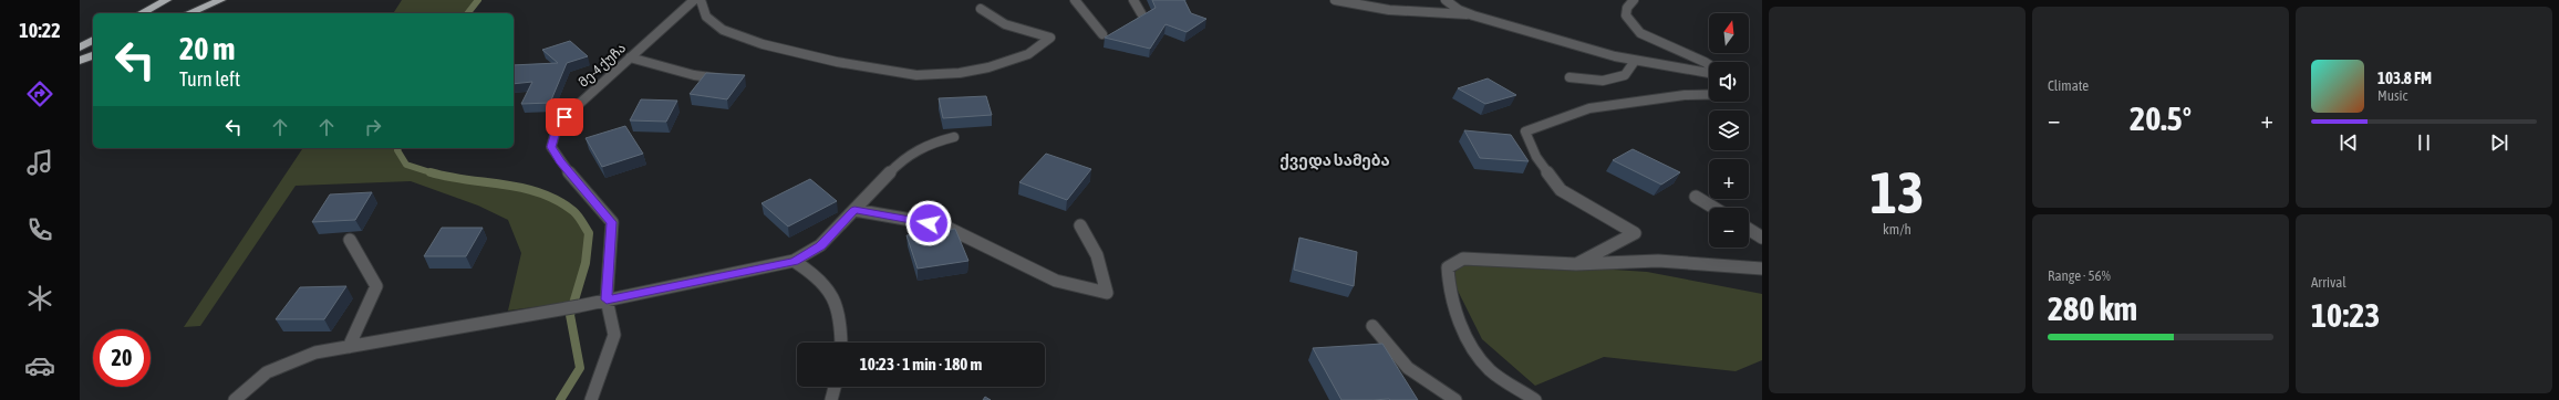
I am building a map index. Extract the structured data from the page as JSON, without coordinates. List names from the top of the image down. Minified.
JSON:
{"streets":{"street":["მე-4 ქუჩა"]},"districts":["ქვედა სამება"],"north":"top","page":{"tabs":"10:22","tile":[["13","km/h"],"Climate",["Range · 56%","280 km"],["Arrival","10:23"]],"map_buttons":["+","−"],"turn":["20 m","Turn left"],"song":["103.8 FM","Music"],"heat":["−","20.5°","+"],"limit":"20","trip":"10:23 · 1 min · 180 m"}}
